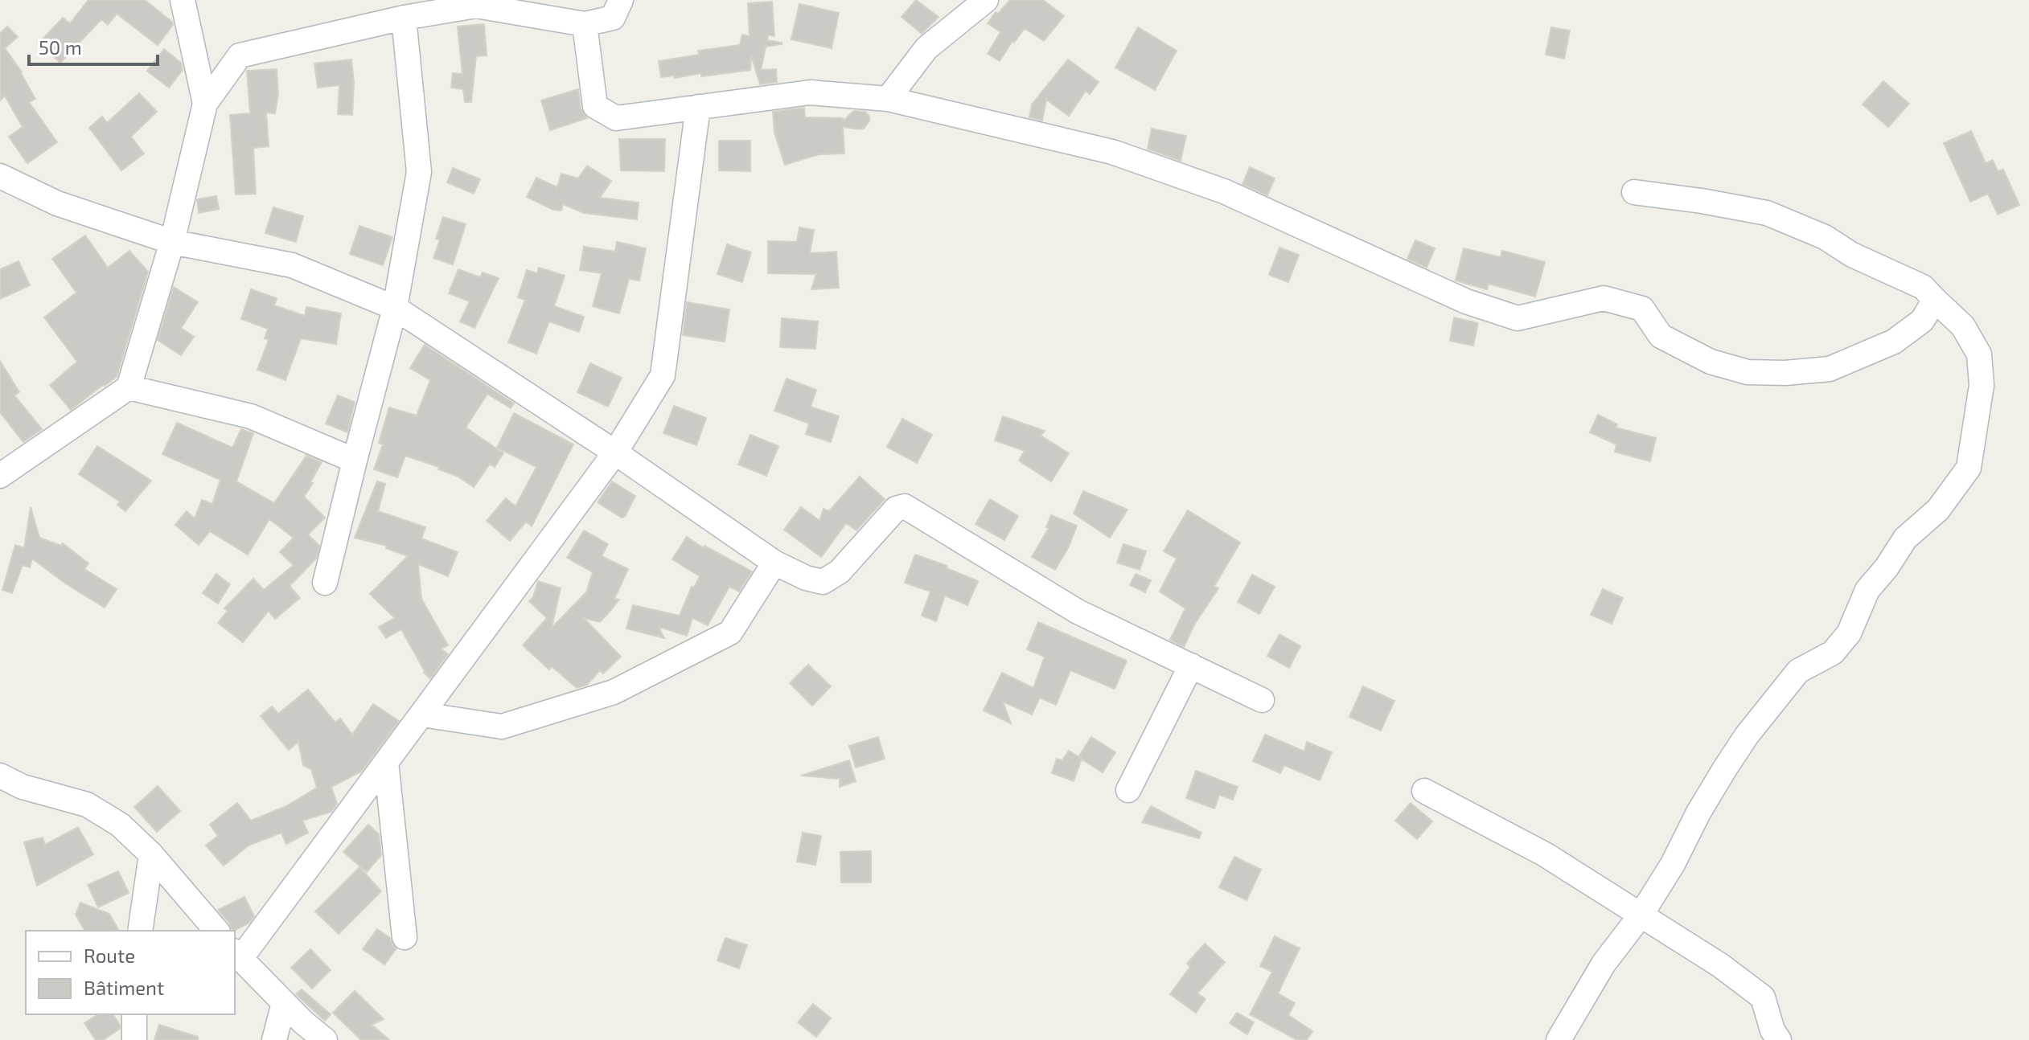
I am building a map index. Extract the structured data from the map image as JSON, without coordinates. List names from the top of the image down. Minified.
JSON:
{"legend":["Route","Bâtiment"],"scale_bar":"50 m"}
